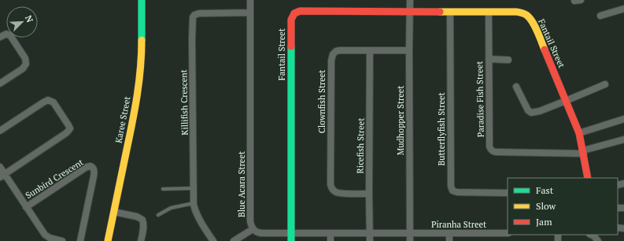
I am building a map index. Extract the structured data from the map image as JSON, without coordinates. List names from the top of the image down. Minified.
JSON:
{"streets":{"street":["Fantail Street","Paradise Fish Street","Clownfish Street","Killifish Crescent","Karee Street","Mudhopper Street","Butterflyfish Street","Ricefish Street","Sunbird Crescent","Blue Acara Street","Piranha Street"]},"crossings":[["Fantail Street","Paradise Fish Street"],["Fantail Street","Mudhopper Street"],["Fantail Street","Butterflyfish Street"],["Clownfish Street","Mudhopper Street"],["Clownfish Street","Ricefish Street"],["Killifish Crescent","Blue Acara Street"],["Mudhopper Street","Piranha Street"]],"legend":["Fast","Slow","Jam"],"north":"top right"}
